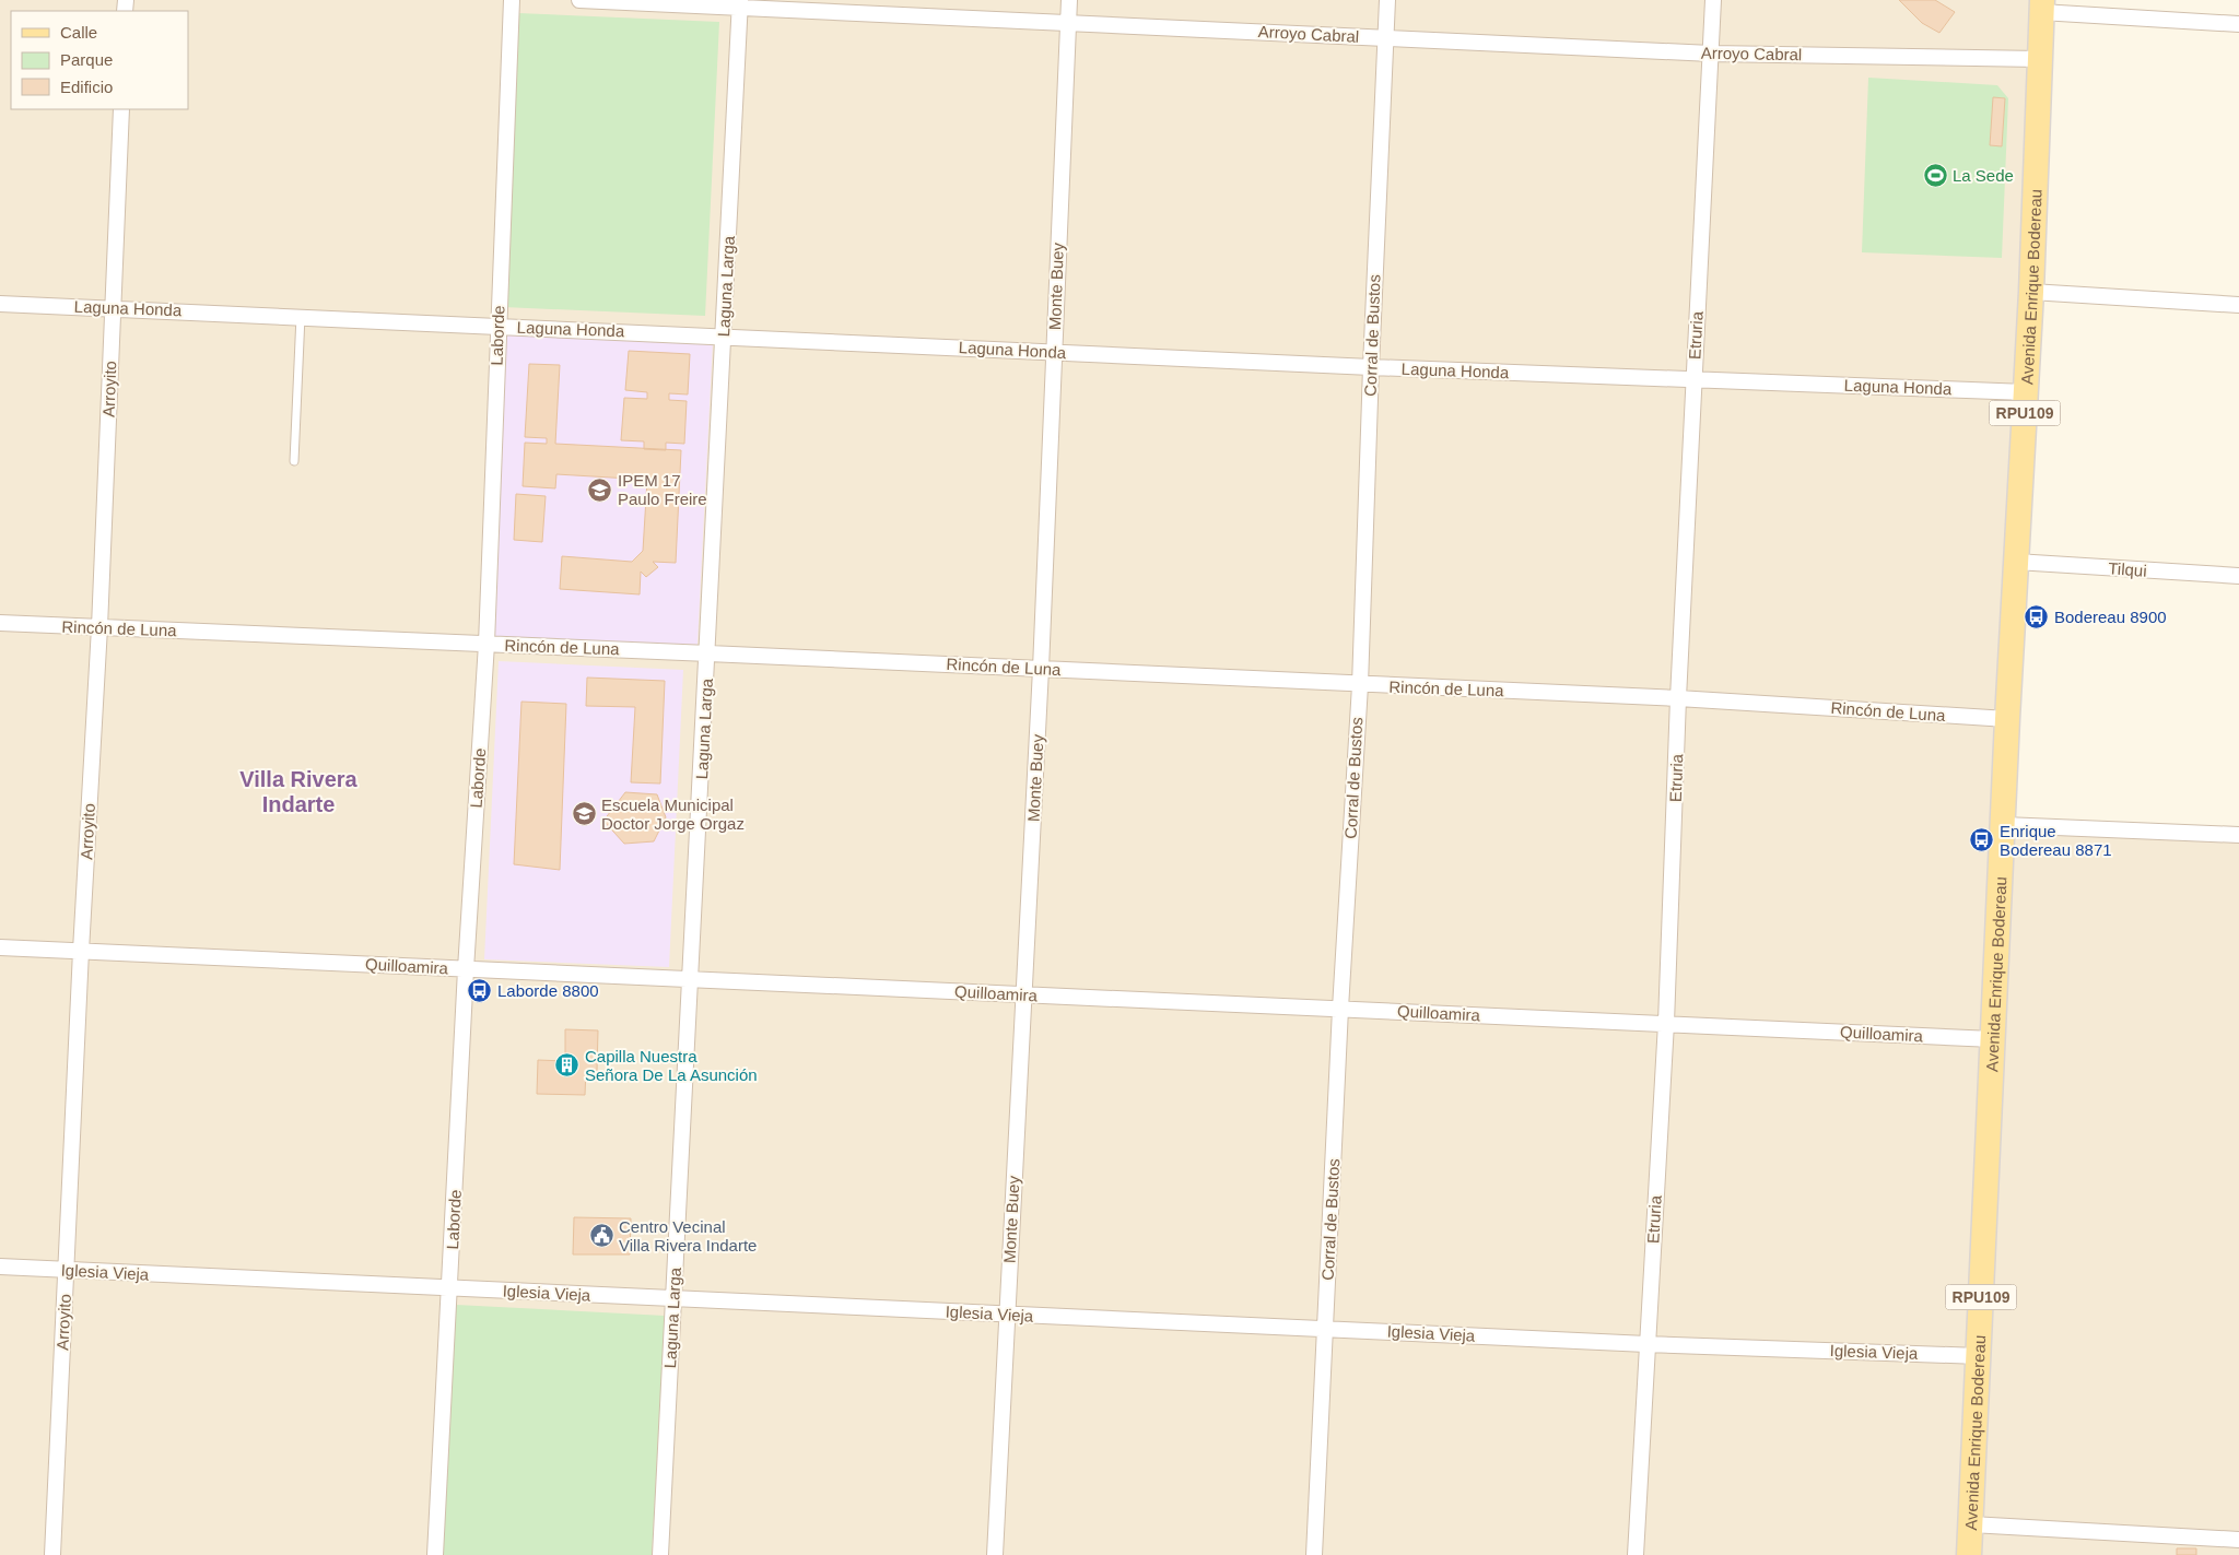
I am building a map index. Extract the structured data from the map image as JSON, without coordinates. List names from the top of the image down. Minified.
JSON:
{"streets":{"main road":["Avenida Enrique Bodereau","RPU109"],"street":["Arroyo Cabral","Laguna Larga","Monte Buey","Laguna Honda","Laborde","Corral de Bustos","Etruria","Arroyito","Tilqui","Rincón de Luna","Quilloamira","Iglesia Vieja"]},"crossings":[["Arroyo Cabral","Laguna Larga"],["Arroyo Cabral","Monte Buey"],["Arroyo Cabral","Avenida Enrique Bodereau"],["Arroyo Cabral","Corral de Bustos"],["Arroyo Cabral","Etruria"],["Laguna Larga","Laguna Honda"],["Laguna Larga","Rincón de Luna"],["Laguna Larga","Quilloamira"],["Laguna Larga","Iglesia Vieja"],["Monte Buey","Laguna Honda"],["Monte Buey","Rincón de Luna"],["Monte Buey","Quilloamira"],["Monte Buey","Iglesia Vieja"],["Avenida Enrique Bodereau","Laguna Honda"],["Avenida Enrique Bodereau","Tilqui"],["Avenida Enrique Bodereau","Rincón de Luna"],["Avenida Enrique Bodereau","Quilloamira"],["Avenida Enrique Bodereau","Iglesia Vieja"],["Laguna Honda","Laborde"],["Laguna Honda","Corral de Bustos"],["Laguna Honda","Etruria"],["Laguna Honda","Arroyito"],["Laborde","Rincón de Luna"],["Laborde","Quilloamira"],["Laborde","Iglesia Vieja"],["Corral de Bustos","Rincón de Luna"],["Corral de Bustos","Quilloamira"],["Corral de Bustos","Iglesia Vieja"],["Etruria","Rincón de Luna"],["Etruria","Quilloamira"],["Etruria","Iglesia Vieja"],["Arroyito","Rincón de Luna"],["Arroyito","Quilloamira"],["Arroyito","Iglesia Vieja"]],"districts":["Villa Rivera Indarte"],"places":{"sports":["La Sede"],"school or university":["IPEM 17 Paulo Freire","Escuela Municipal Doctor Jorge Orgaz"],"bus stop":["Bodereau 8900","Enrique Bodereau 8871","Laborde 8800"],"building":["Capilla Nuestra Señora De La Asunción"],"public building":["Centro Vecinal Villa Rivera Indarte"]},"legend":["Calle","Parque","Edificio"]}
